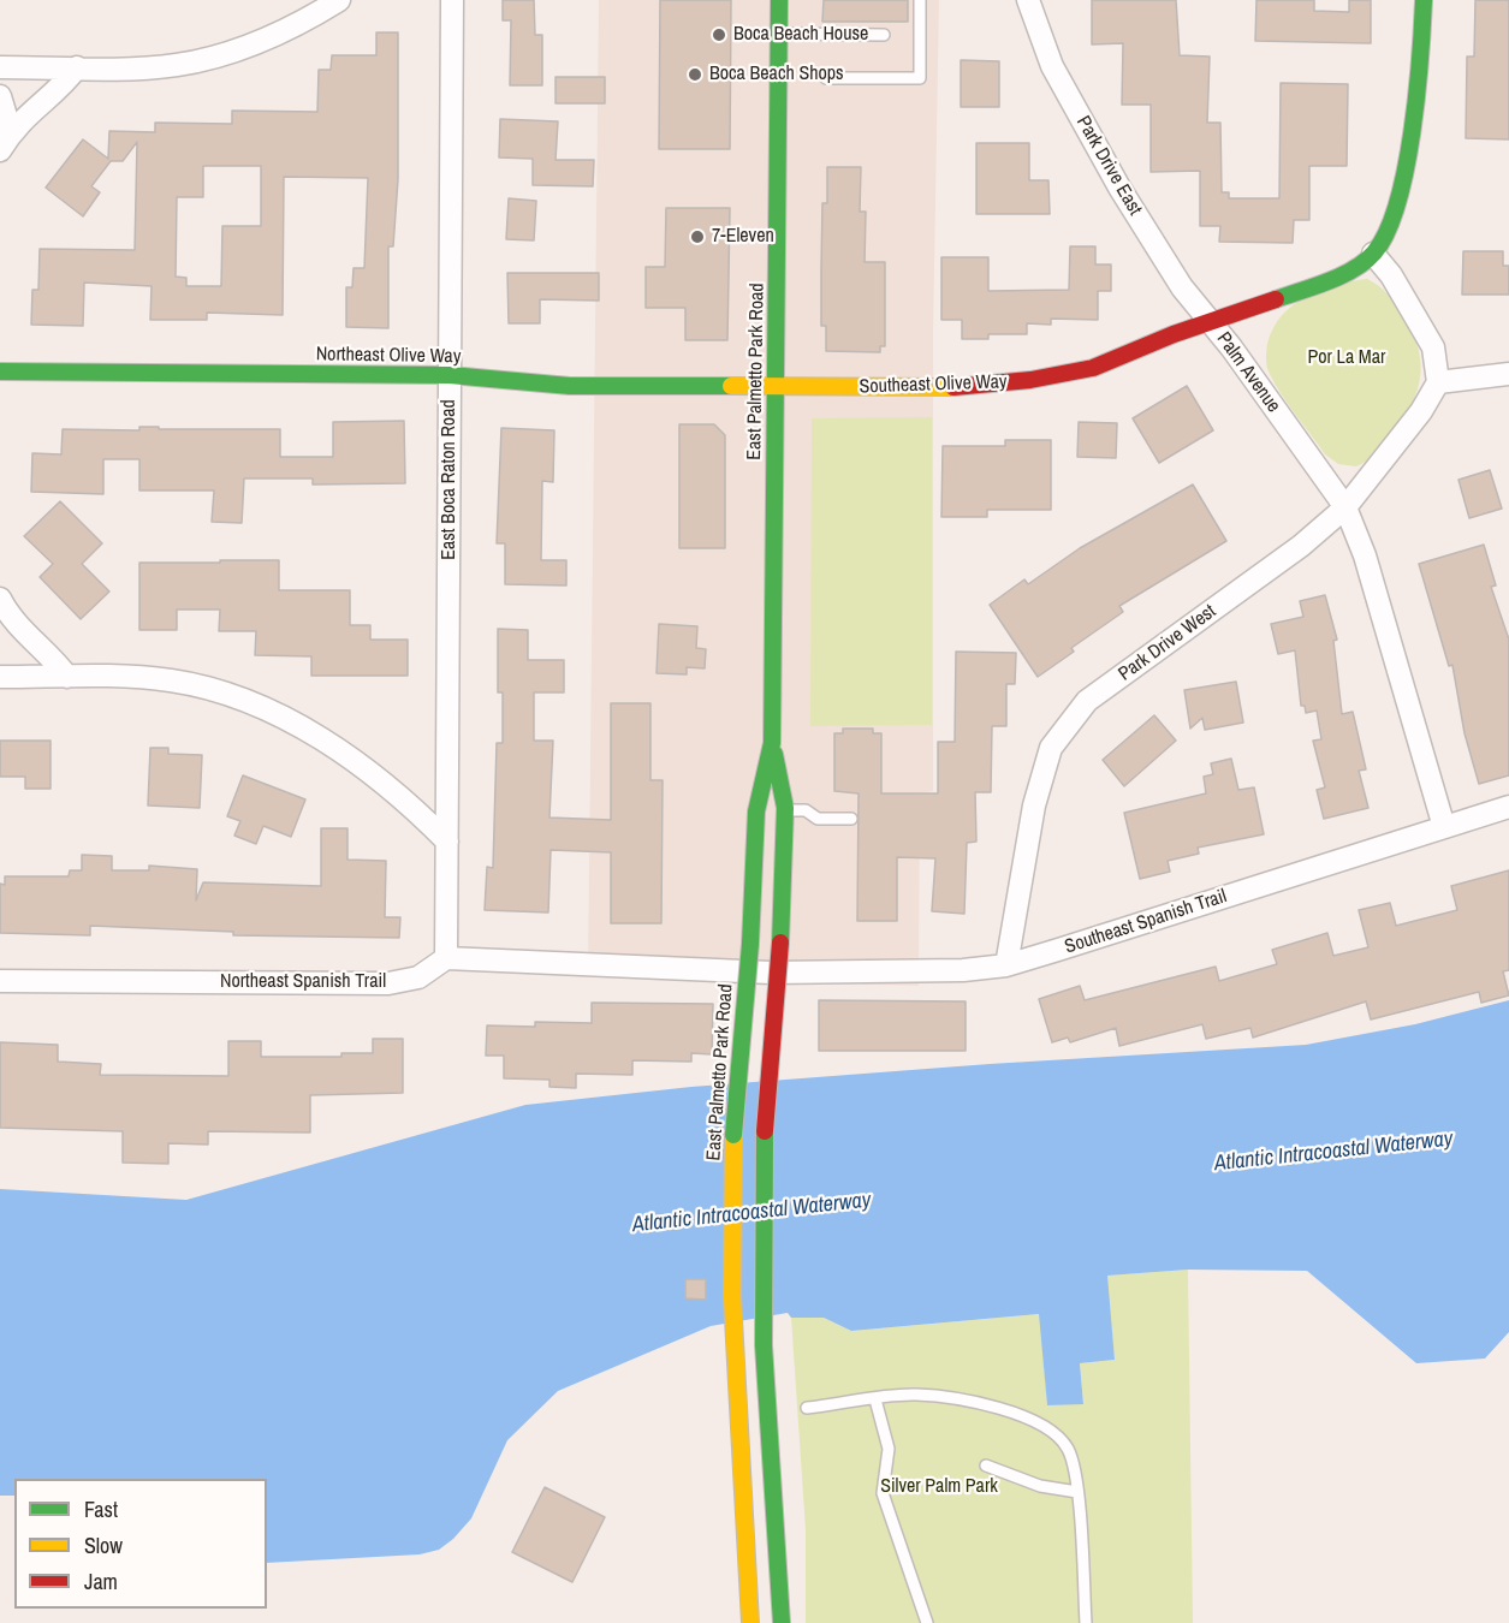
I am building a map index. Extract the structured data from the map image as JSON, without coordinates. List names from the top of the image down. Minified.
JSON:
{"streets":{"main road":["Northeast Olive Way","East Palmetto Park Road","Palm Avenue","Southeast Olive Way"],"street":["Park Drive East","East Boca Raton Road","Park Drive West","Southeast Spanish Trail","Northeast Spanish Trail"]},"crossings":[["Park Drive East","Palm Avenue"],["Park Drive East","Southeast Olive Way"],["Northeast Olive Way","East Palmetto Park Road"],["Northeast Olive Way","Southeast Olive Way"],["Northeast Olive Way","East Boca Raton Road"],["East Palmetto Park Road","Southeast Olive Way"],["Palm Avenue","Southeast Olive Way"],["Palm Avenue","Park Drive West"],["Palm Avenue","Southeast Spanish Trail"],["East Boca Raton Road","Southeast Spanish Trail"],["East Boca Raton Road","Northeast Spanish Trail"],["Park Drive West","Southeast Spanish Trail"],["Southeast Spanish Trail","Northeast Spanish Trail"]],"water":["Atlantic Intracoastal Waterway"],"parks":["Por La Mar","Silver Palm Park"],"places":["Boca Beach House","Boca Beach Shops","7-Eleven"],"legend":["Fast","Slow","Jam"]}
